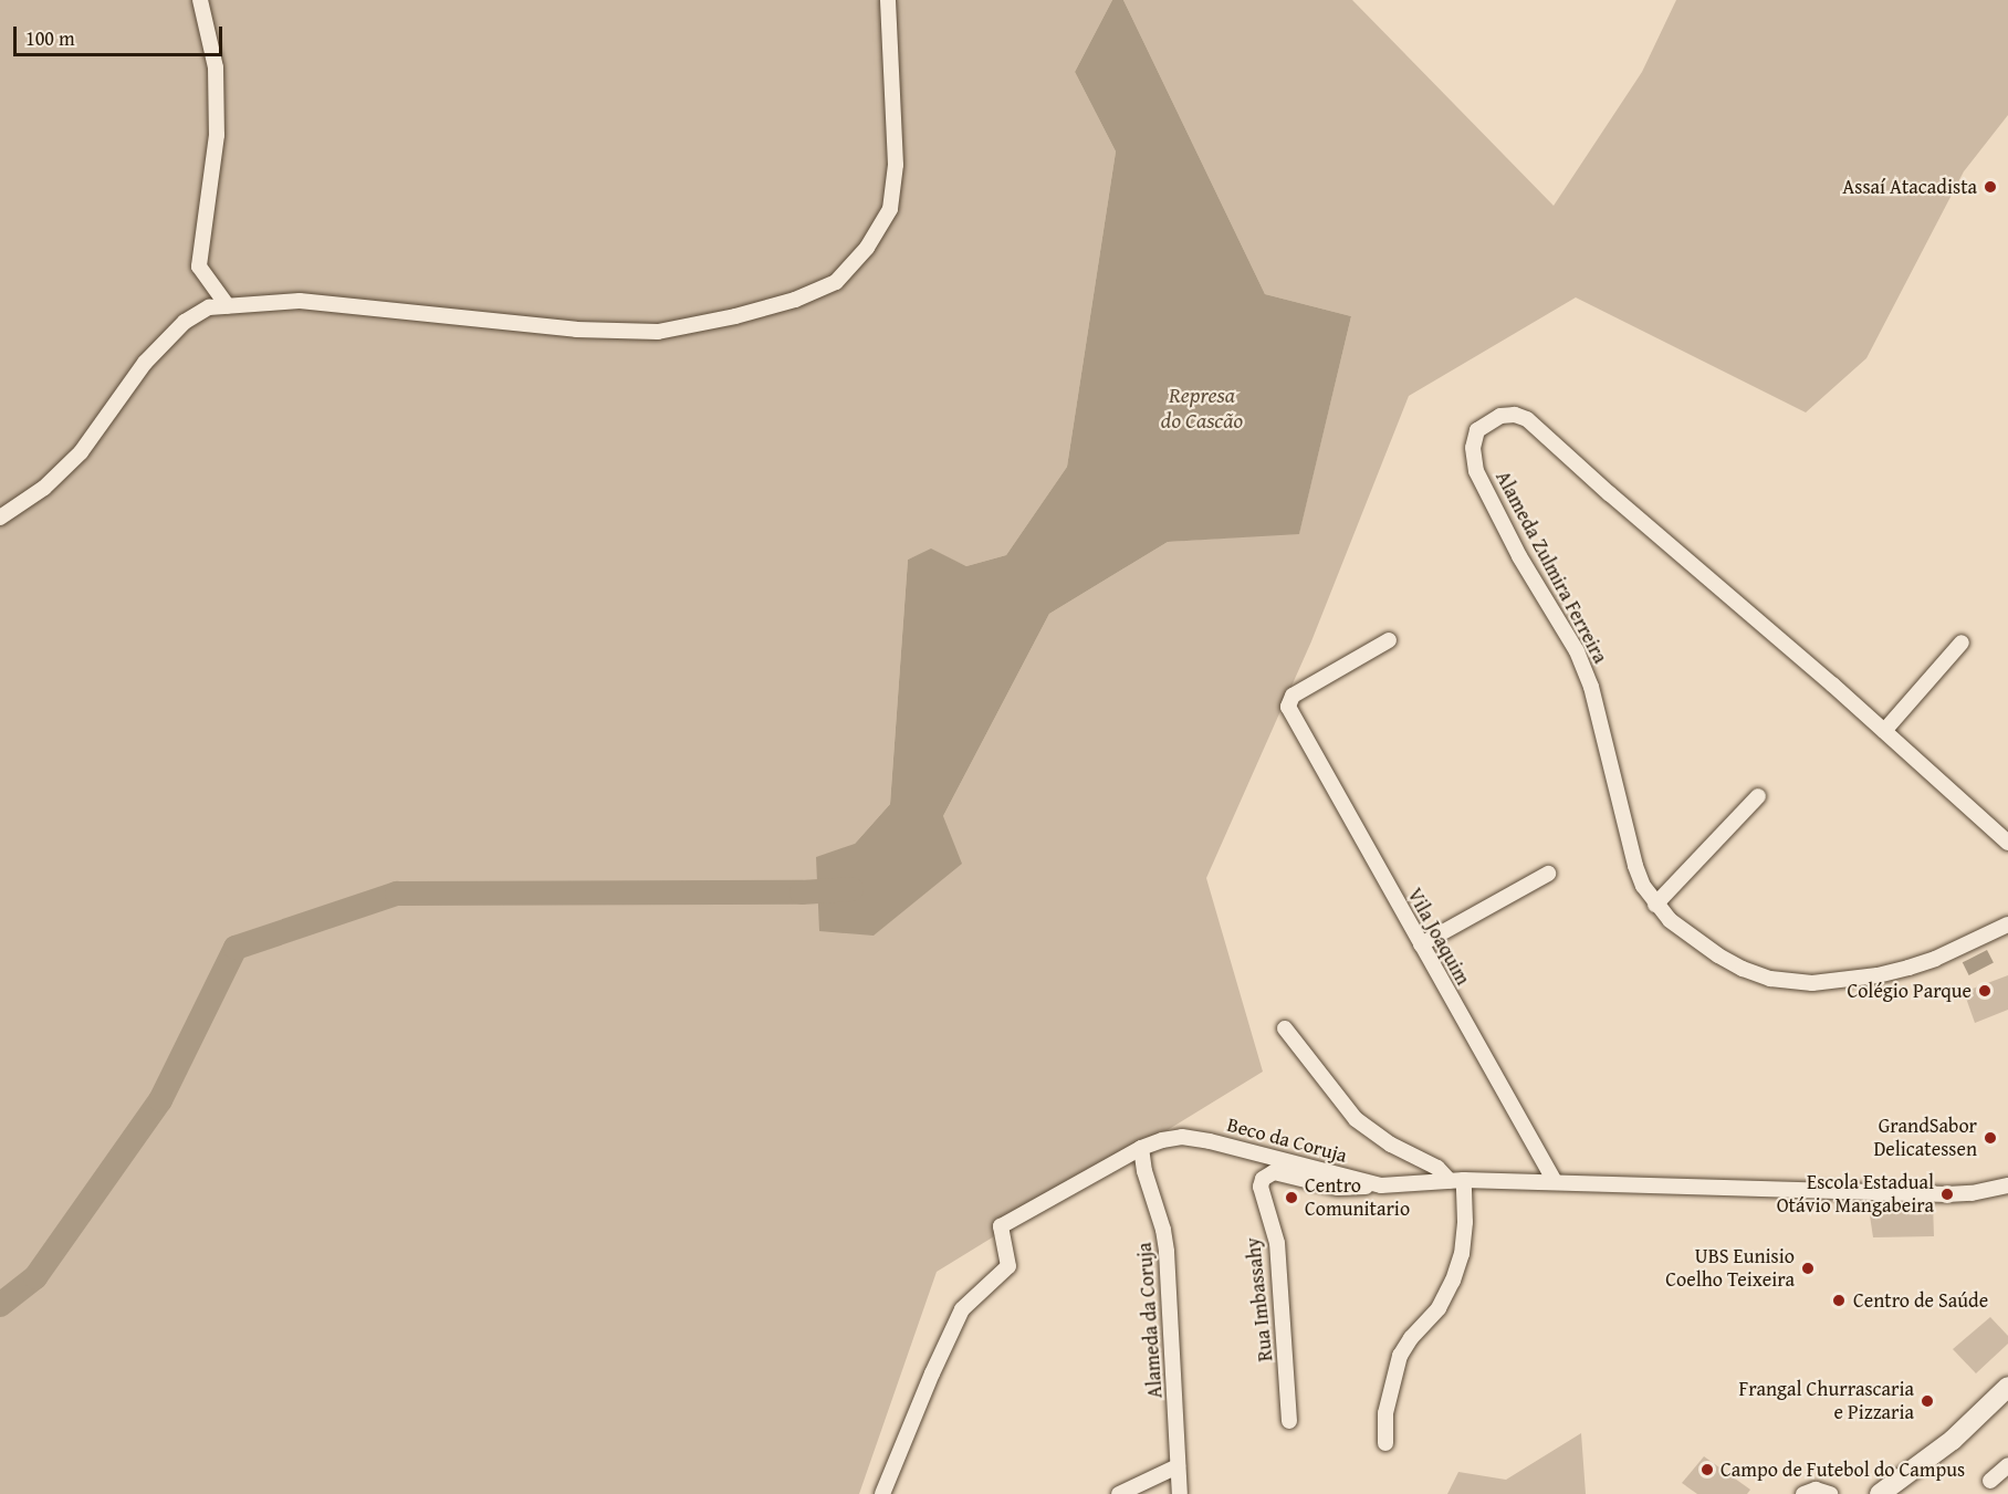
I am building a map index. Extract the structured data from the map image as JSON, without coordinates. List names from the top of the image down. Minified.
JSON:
{"streets":{"street":["Alameda Zulmira Ferreira","Vila Joaquim","Beco da Coruja","Rua Imbassahy","Alameda da Coruja"]},"crossings":[["Vila Joaquim","Beco da Coruja"],["Beco da Coruja","Rua Imbassahy"],["Beco da Coruja","Alameda da Coruja"]],"water":["Represa do Cascão"],"places":["Assaí Atacadista","Colégio Parque","GrandSabor Delicatessen","Escola Estadual Otávio Mangabeira","Centro Comunitario","UBS Eunisio Coelho Teixeira","Centro de Saúde","Frangal Churrascaria e Pizzaria","Campo de Futebol do Campus"],"scale_bar":"100 m"}
